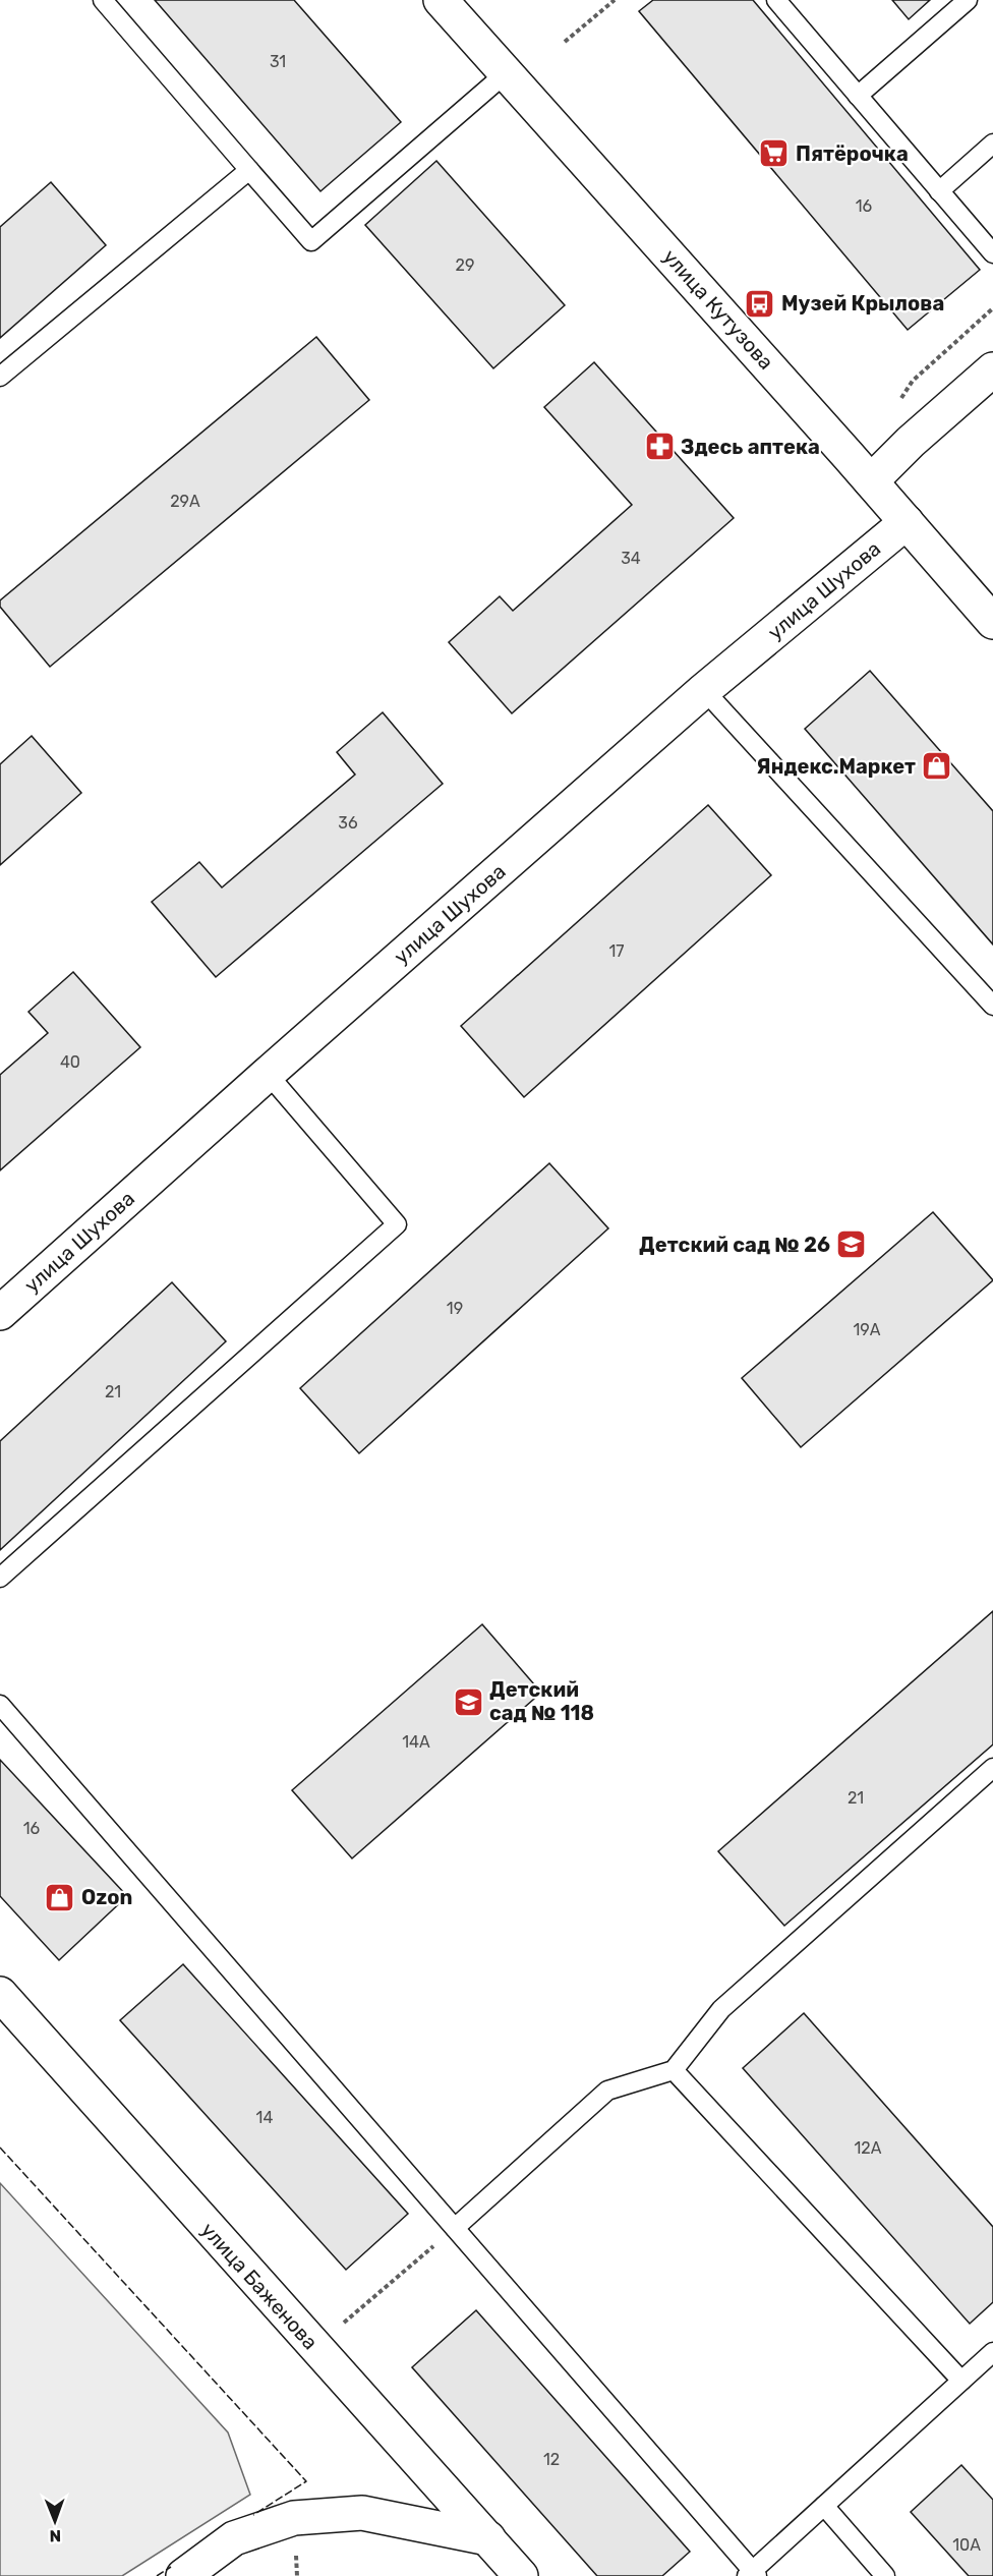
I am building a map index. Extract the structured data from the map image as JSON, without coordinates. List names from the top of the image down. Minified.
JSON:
{"streets":{"street":["улица Кутузова","улица Шухова","улица Баженова"]},"crossings":[["улица Кутузова","улица Шухова"]],"places":{"supermarket":["Пятёрочка"],"bus stop":["Музей Крылова"],"pharmacy":["Здесь аптека"],"shop":["Яндекс.Маркет","Ozon"],"school or university":["Детский сад № 26","Детский сад № 118"]},"house_numbers":["31","16","29","29А","34","36","17","40","19","19А","21","14А","21","16","14","12А","12","10А"],"north":"bottom"}
